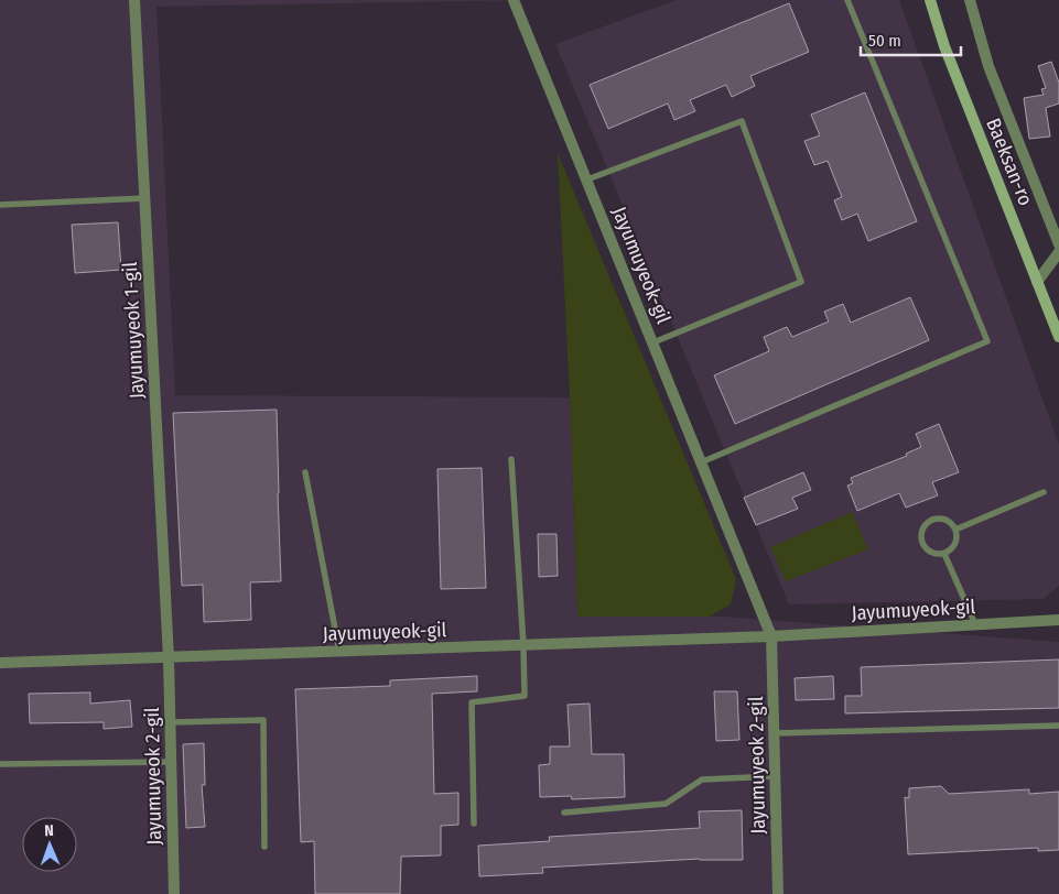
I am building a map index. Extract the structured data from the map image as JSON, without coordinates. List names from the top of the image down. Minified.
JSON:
{"streets":{"main road":["Baeksan-ro"],"street":["Jayumuyeok-gil","Jayumuyeok 1-gil","Jayumuyeok 2-gil"]},"crossings":[["Jayumuyeok-gil","Jayumuyeok 1-gil"],["Jayumuyeok-gil","Jayumuyeok 2-gil"],["Jayumuyeok 1-gil","Jayumuyeok 2-gil"]],"scale_bar":"50 m","north":"top"}
